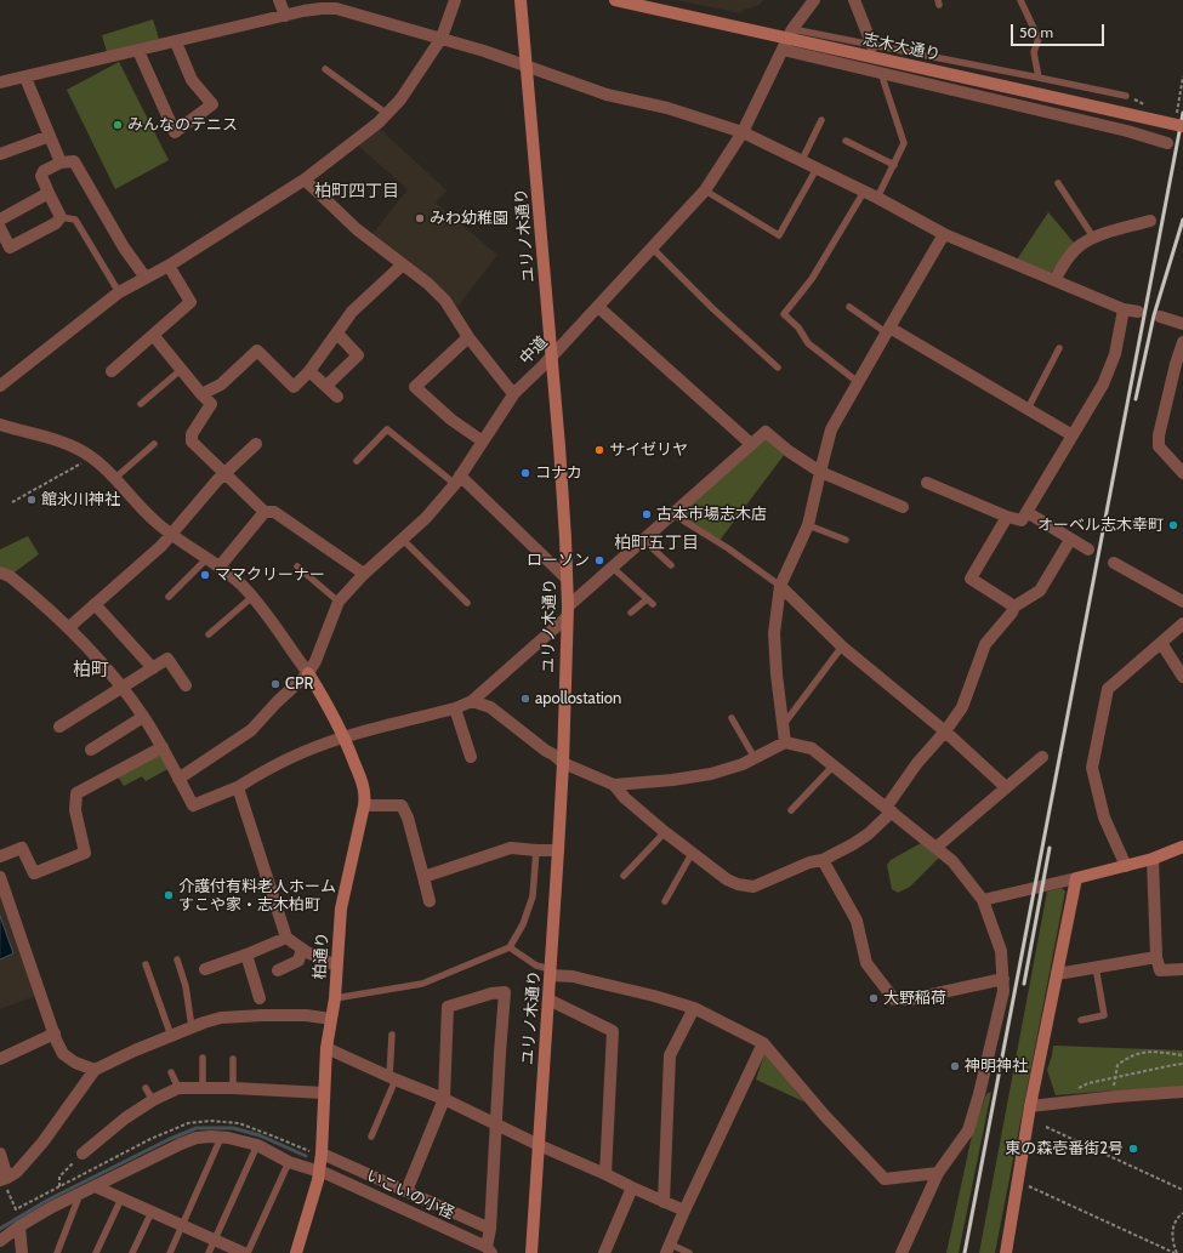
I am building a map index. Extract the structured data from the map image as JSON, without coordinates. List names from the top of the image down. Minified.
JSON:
{"streets":{"street":["志木大通り","ユリノ木通り","中道","柏通り","いこいの小径"]},"crossings":[["志木大通り","中道"],["ユリノ木通り","中道"],["中道","柏通り"],["柏通り","いこいの小径"]],"districts":["柏町四丁目","柏町五丁目","柏町"],"places":["みんなのテニス","みわ幼稚園","サイゼリヤ","コナカ","館氷川神社","古本市場志木店","オーベル志木幸町","ローソン","ママクリーナー","CPR","apollostation","介護付有料老人ホーム すこや家・志木柏町","大野稲荷","神明神社","東の森壱番街2号"],"scale_bar":"50 m"}
